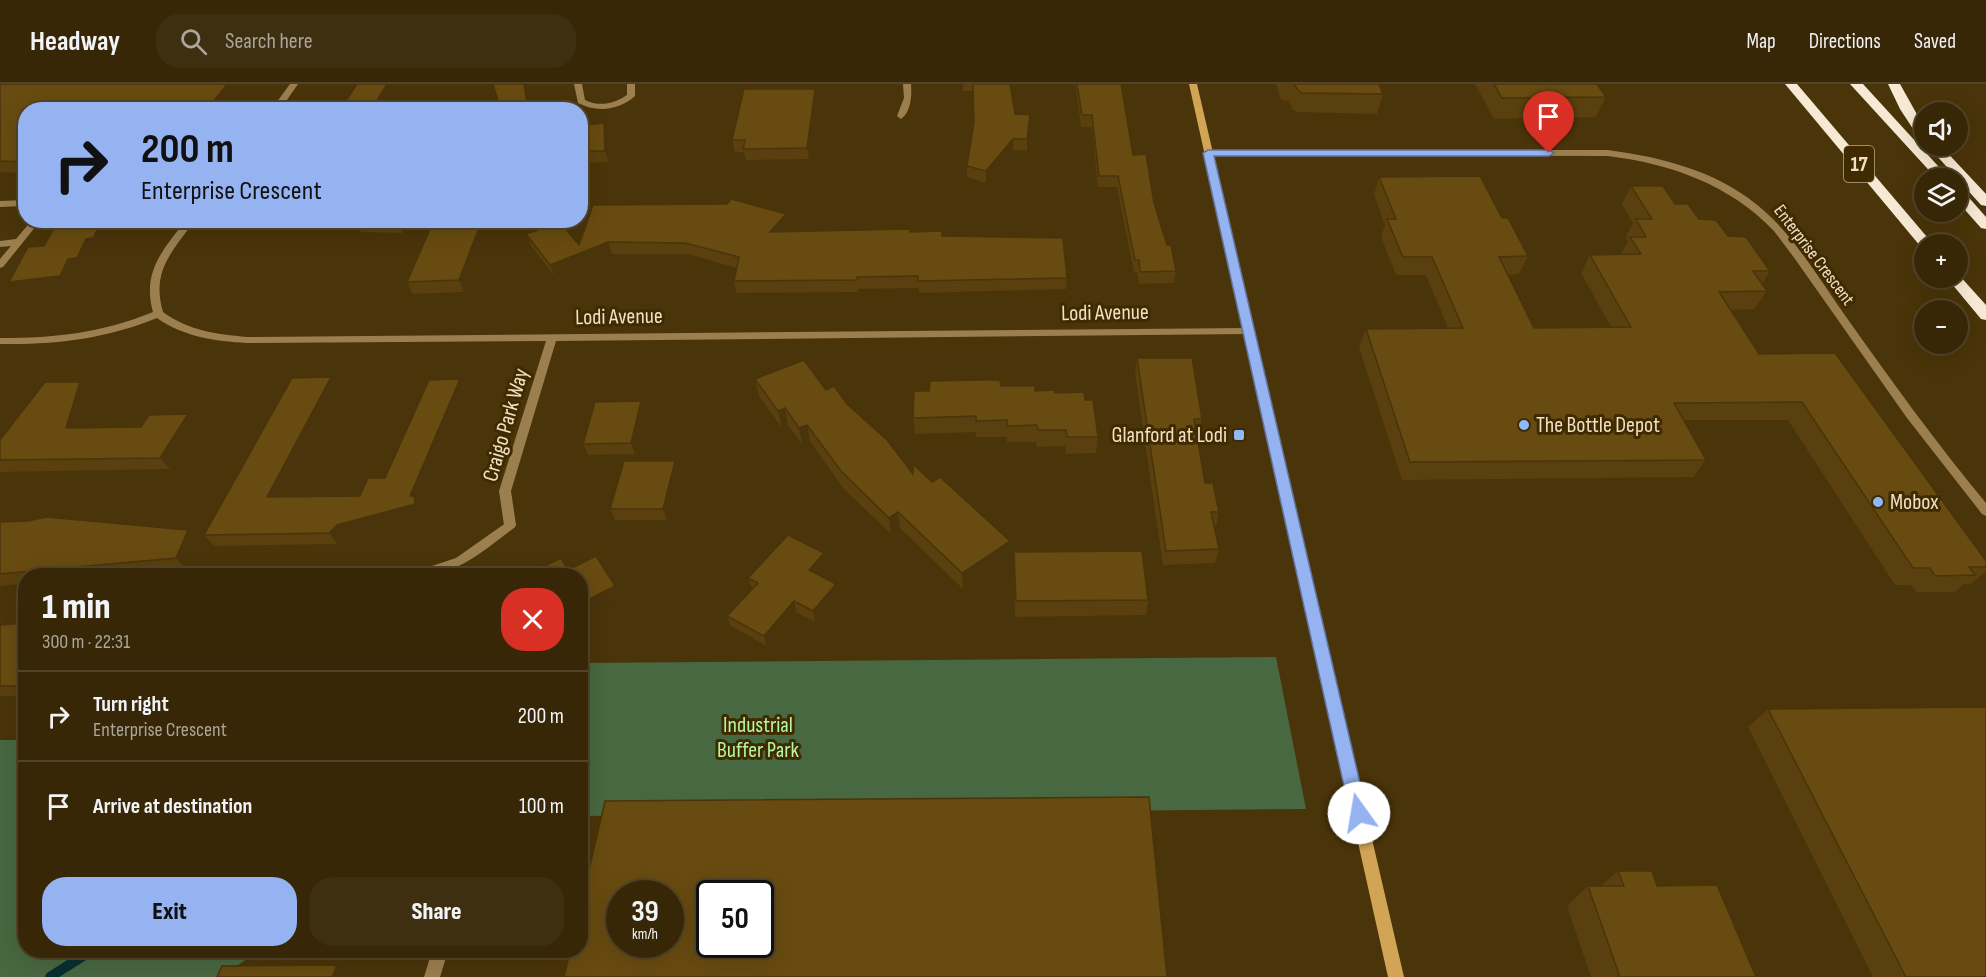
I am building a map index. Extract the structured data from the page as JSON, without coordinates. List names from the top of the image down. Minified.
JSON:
{"streets":{"highway":["17"],"street":["Enterprise Crescent","Lodi Avenue","Craigo Park Way"]},"crossings":[["Lodi Avenue","Craigo Park Way"]],"parks":["Industrial Buffer Park"],"places":{"other":["The Bottle Depot","Mobox"],"transit":["Glanford at Lodi"]},"page":{"header":"Headway","search":"Search here","nav":["Map","Directions","Saved"],"map_buttons":["+","−"],"turn":["200 m","Enterprise Crescent"],"heading":["1 min","300 m · 22:31"],"list":[{"name":"Turn right","note":"Enterprise Crescent","value":"200 m"},{"name":"Arrive at destination","value":"100 m"}],"buttons":["Exit","Share"],"speed":"39 km/h","limit":"50"}}
